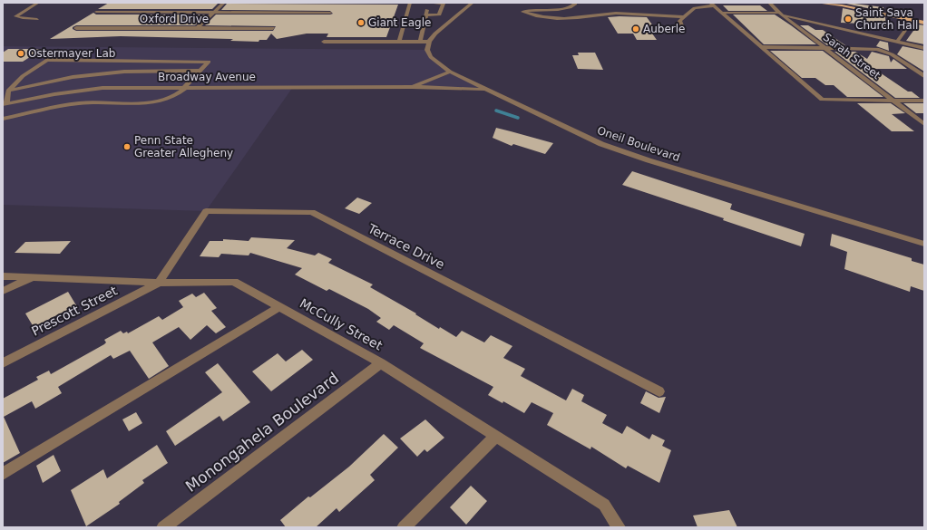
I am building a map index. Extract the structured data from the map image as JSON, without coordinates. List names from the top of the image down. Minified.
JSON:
{"streets":{"street":["Oxford Drive","Sarah Street","Broadway Avenue","Oneil Boulevard","Terrace Drive","Prescott Street","McCully Street","Monongahela Boulevard"]},"crossings":[["Broadway Avenue","Oneil Boulevard"],["Terrace Drive","Prescott Street"],["Terrace Drive","McCully Street"],["Prescott Street","McCully Street"],["McCully Street","Monongahela Boulevard"]],"places":["Saint Sava Church Hall","Giant Eagle","Auberle","Ostermayer Lab","Penn State Greater Allegheny"]}
